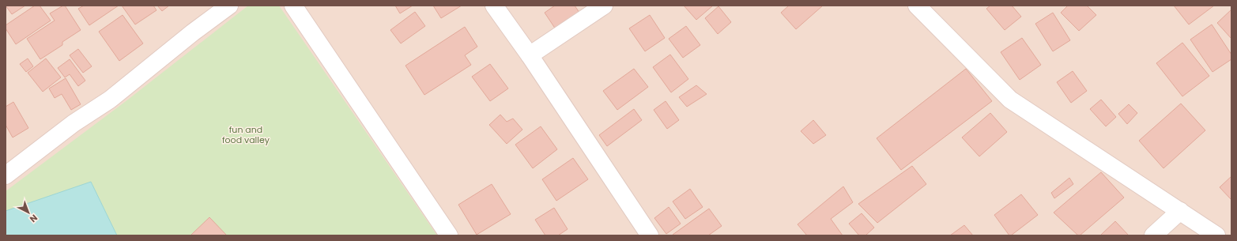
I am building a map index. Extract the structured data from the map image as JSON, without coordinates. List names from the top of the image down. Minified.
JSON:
{"parks":["fun and food valley"],"north":"bottom right"}
